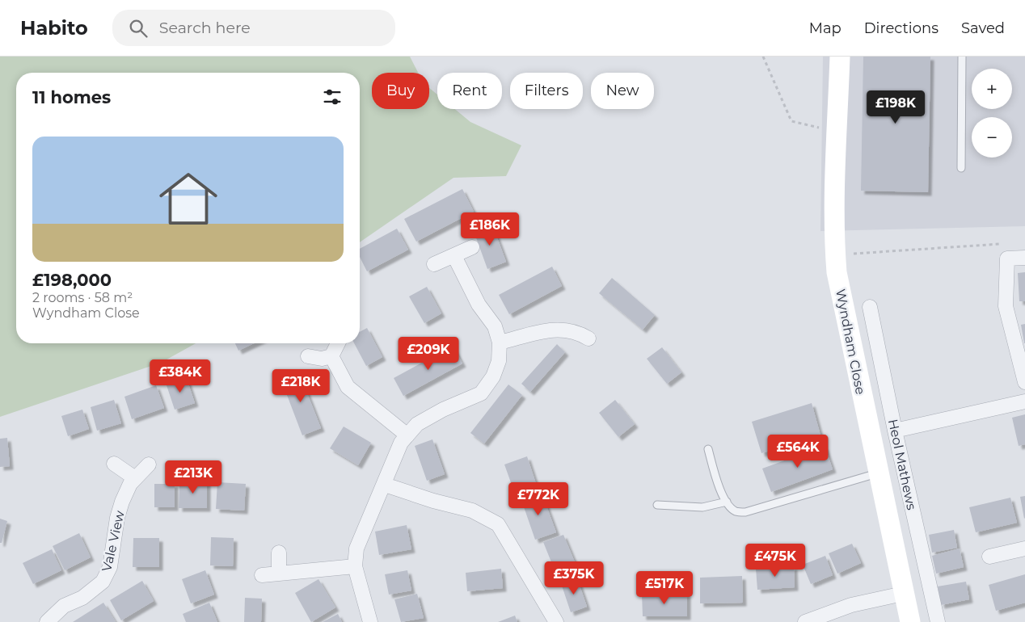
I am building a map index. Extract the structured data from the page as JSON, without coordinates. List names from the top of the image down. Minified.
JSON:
{"streets":{"street":["Wyndham Close","Heol Mathews","Vale View"]},"page":{"header":"Habito","search":"Search here","nav":["Map","Directions","Saved"],"map_buttons":["+","−"],"chip":["Buy","Rent","Filters","New"],"heading":"11 homes","price":["£198K","£186K","£209K","£384K","£218K","£564K","£213K","£772K","£475K","£375K","£517K"],"list":[{"name":"£198,000","note":"2 rooms · 58 m² · Wyndham Close"}]}}
